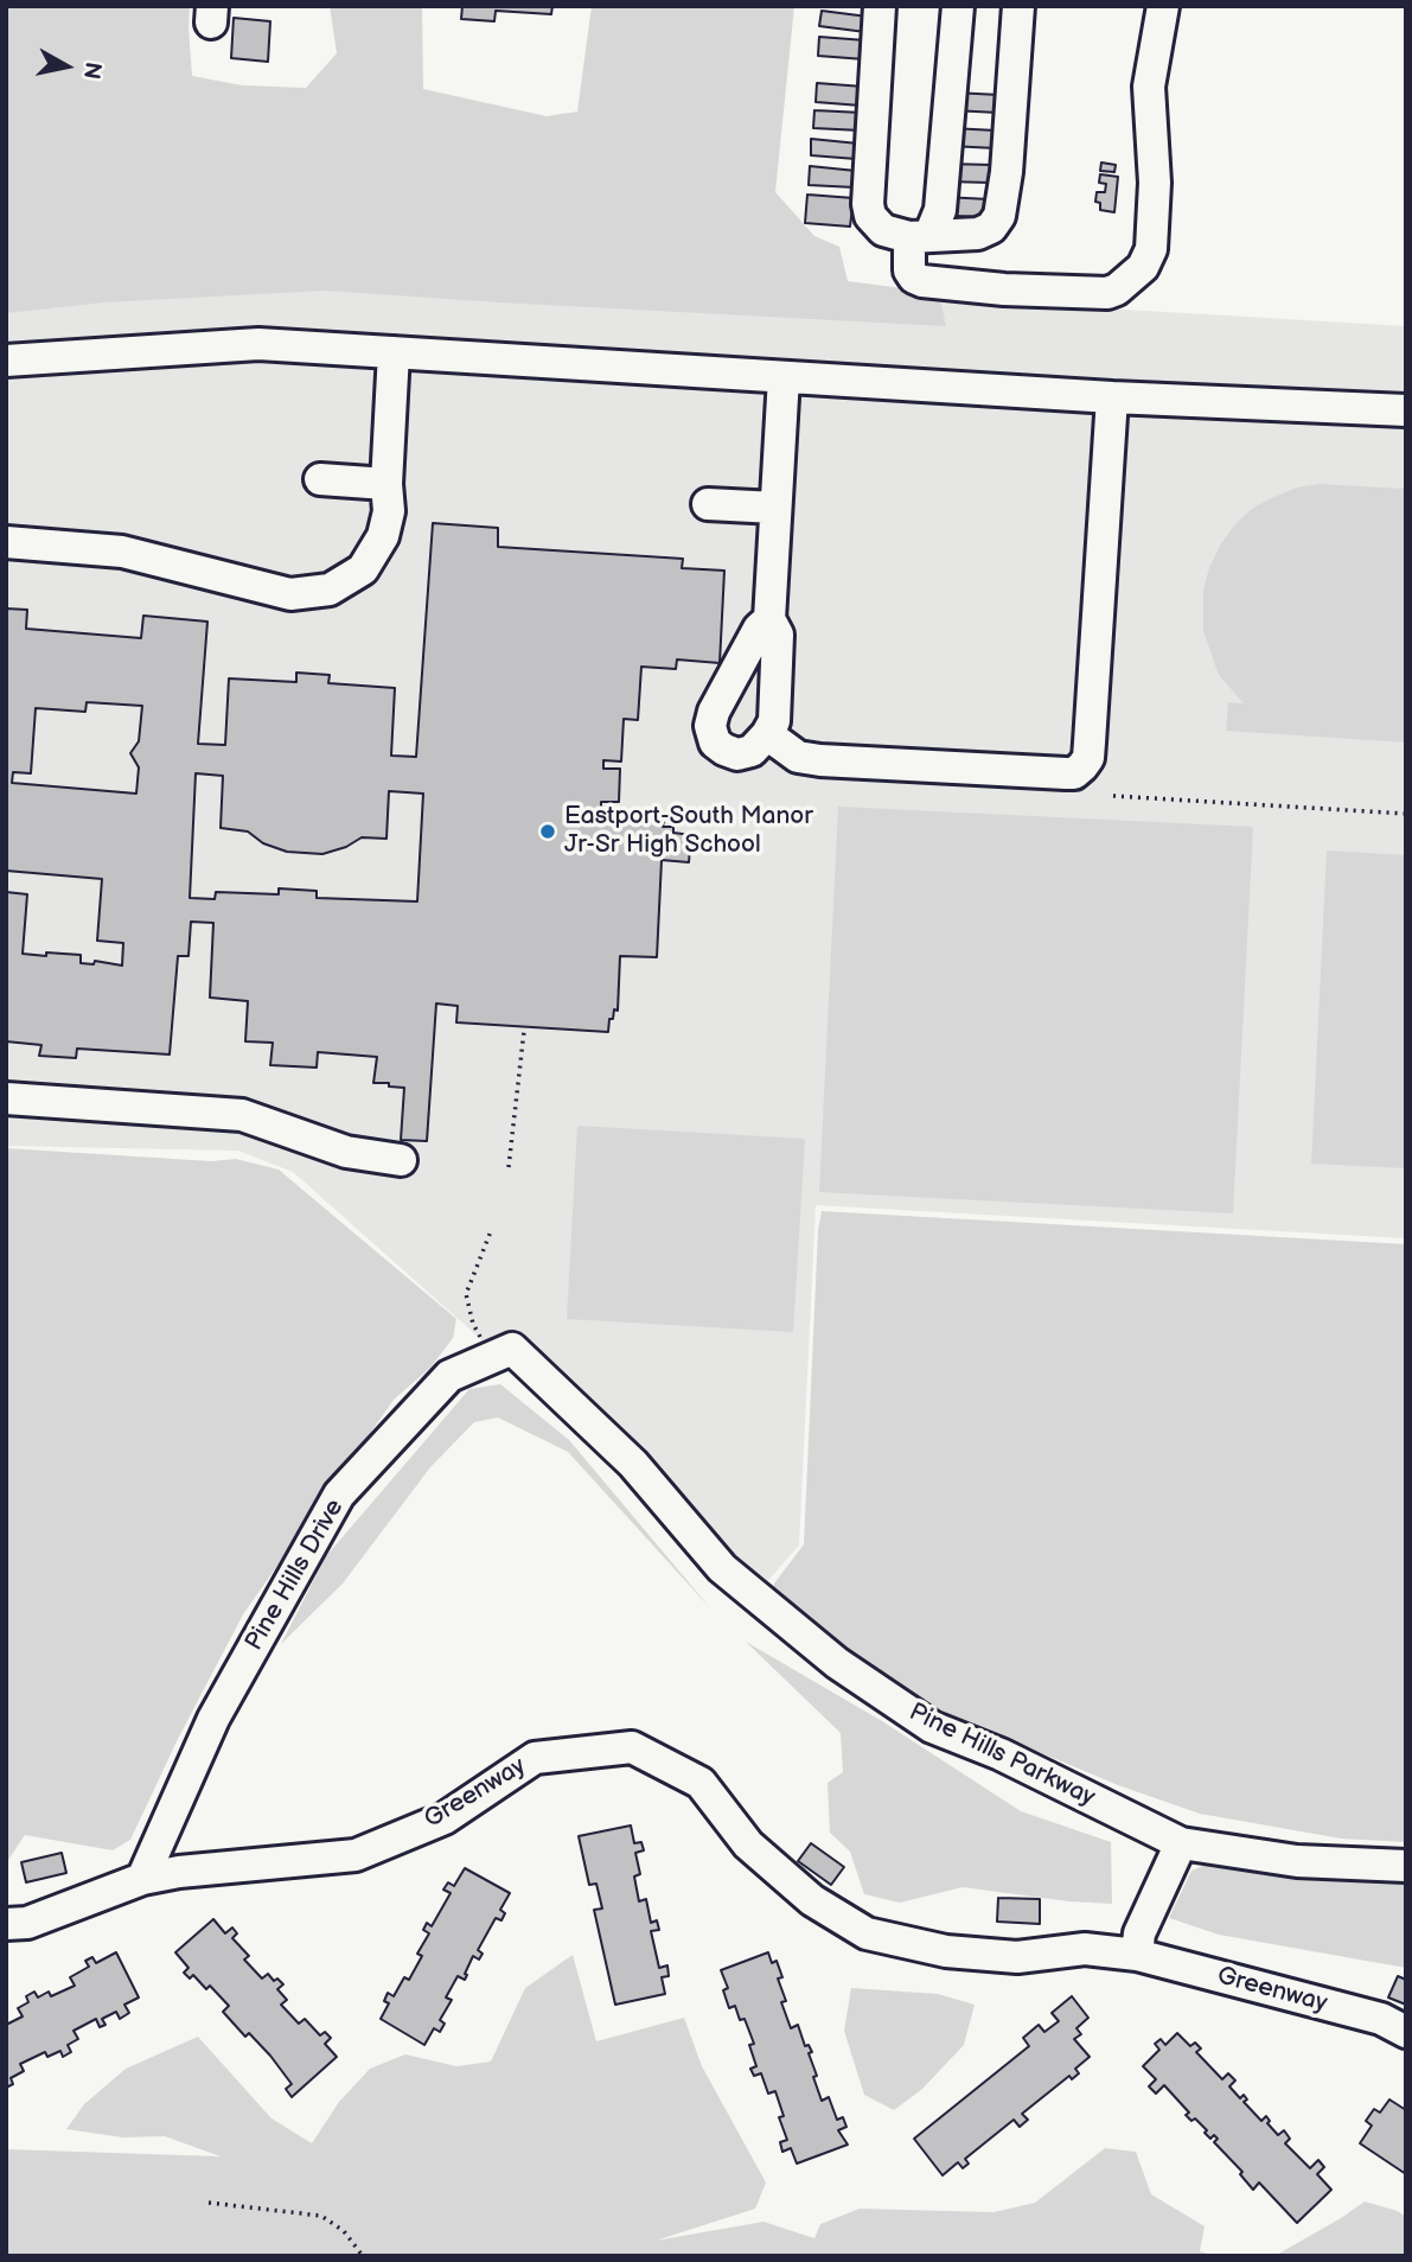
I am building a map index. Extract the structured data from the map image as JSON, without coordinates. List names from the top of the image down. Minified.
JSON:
{"streets":{"street":["Pine Hills Drive","Pine Hills Parkway","Greenway"]},"crossings":[["Pine Hills Drive","Pine Hills Parkway"],["Pine Hills Drive","Greenway"]],"places":["Eastport-South Manor Jr-Sr High School"],"north":"right"}
